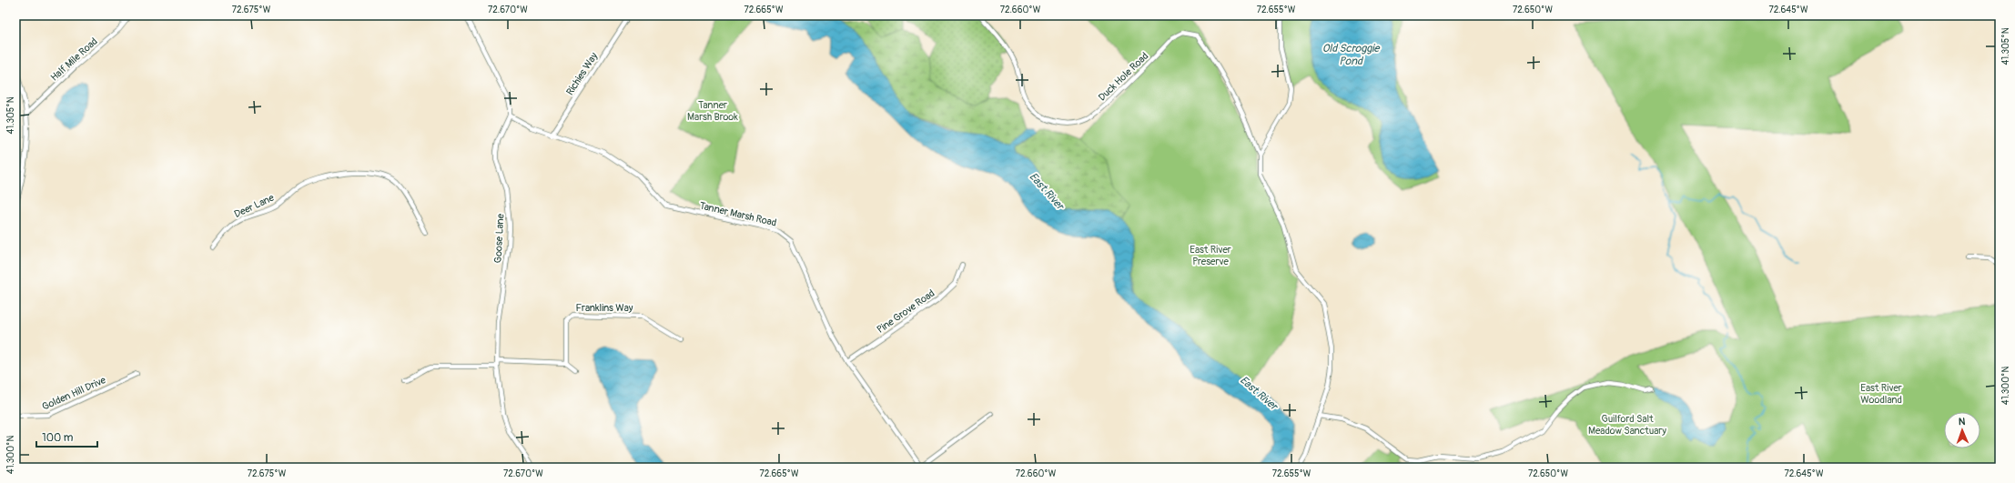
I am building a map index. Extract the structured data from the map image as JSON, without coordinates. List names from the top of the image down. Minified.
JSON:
{"streets":{"street":["Half Mile Road","Richies Way","Duck Hole Road","Deer Lane","Tanner Marsh Road","Goose Lane","Franklins Way","Pine Grove Road","Golden Hill Drive"]},"crossings":[["Richies Way","Tanner Marsh Road"],["Tanner Marsh Road","Goose Lane"],["Tanner Marsh Road","Pine Grove Road"]],"water":["Old Scroggie Pond","East River"],"parks":["Tanner Marsh Brook","East River Preserve","East River Woodland","Guilford Salt Meadow Sanctuary"],"scale_bar":"100 m","north":"top","coordinates":["72.675°W","72.670°W","72.665°W","72.660°W","72.655°W","72.650°W","72.645°W","41.305°N","41.300°N"]}
